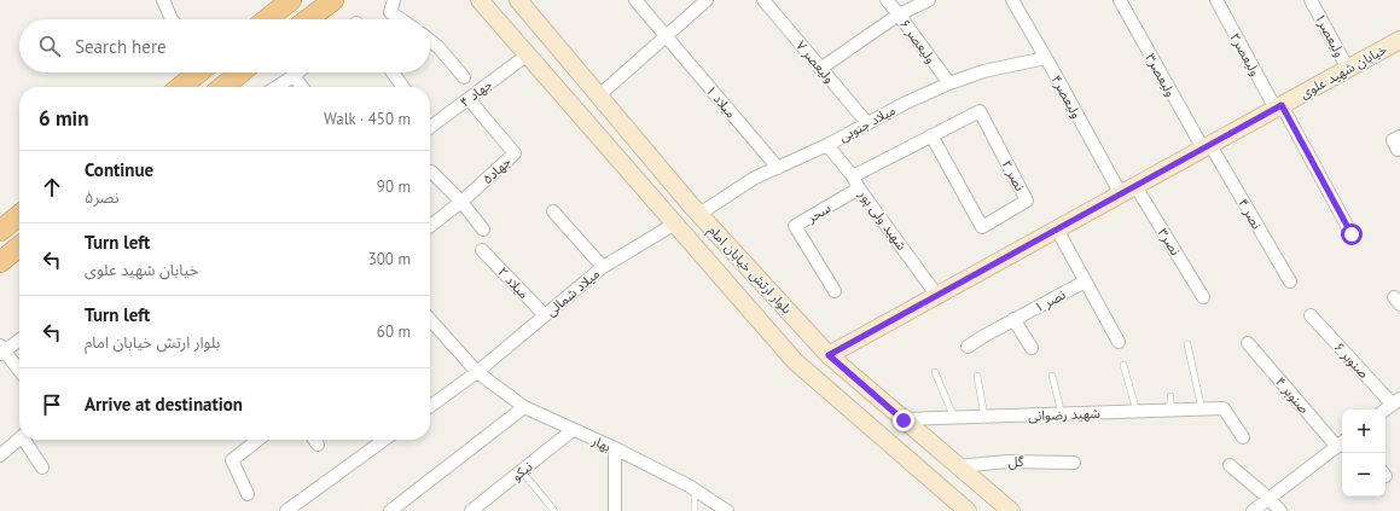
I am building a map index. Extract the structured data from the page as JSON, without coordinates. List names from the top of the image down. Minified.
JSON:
{"streets":{"main road":["خیابان شهید علوی","بلوار ارتش خیابان امام"],"street":["ولیعصر۱","ولیعصر ۶","ولیعصر۲","ولیعصر ۷","ولیعصر۳","جهاد ۴","ولیعصر۴","میلاد ۱","میلاد جنوبی","جهاد۵","نصر ۲","سحر","نصر ۴","شهید ولی پور","نصر۳","میلاد ۲","میلاد شمالی","نصر ۱","صنوبر ۶","صنوبر ۴","شهید رضوانی","بهار","گل","نیکو"]},"crossings":[["ولیعصر۱","خیابان شهید علوی"],["ولیعصر ۶","میلاد جنوبی"],["ولیعصر۲","خیابان شهید علوی"],["ولیعصر ۷","میلاد جنوبی"],["خیابان شهید علوی","ولیعصر۳"],["خیابان شهید علوی","ولیعصر۴"],["خیابان شهید علوی","نصر ۴"],["خیابان شهید علوی","شهید ولی پور"],["خیابان شهید علوی","نصر۳"],["خیابان شهید علوی","بلوار ارتش خیابان امام"],["ولیعصر۳","نصر ۴"],["جهاد ۴","جهاد۵"],["جهاد ۴","بلوار ارتش خیابان امام"],["ولیعصر۴","میلاد جنوبی"],["ولیعصر۴","نصر۳"],["میلاد ۱","میلاد جنوبی"],["میلاد جنوبی","شهید ولی پور"],["میلاد جنوبی","بلوار ارتش خیابان امام"],["نصر ۲","شهید ولی پور"],["سحر","شهید ولی پور"],["بلوار ارتش خیابان امام","میلاد شمالی"],["بلوار ارتش خیابان امام","شهید رضوانی"],["بلوار ارتش خیابان امام","گل"],["میلاد ۲","میلاد شمالی"],["میلاد شمالی","بهار"],["بهار","نیکو"]],"page":{"search":"Search here","heading":["6 min","Walk · 450 m"],"list":[["Continue","نصر۵","90 m"],["Turn left","خیابان شهید علوی","300 m"],["Turn left","بلوار ارتش خیابان امام","60 m"],"Arrive at destination"],"map_buttons":["+","−"]}}
